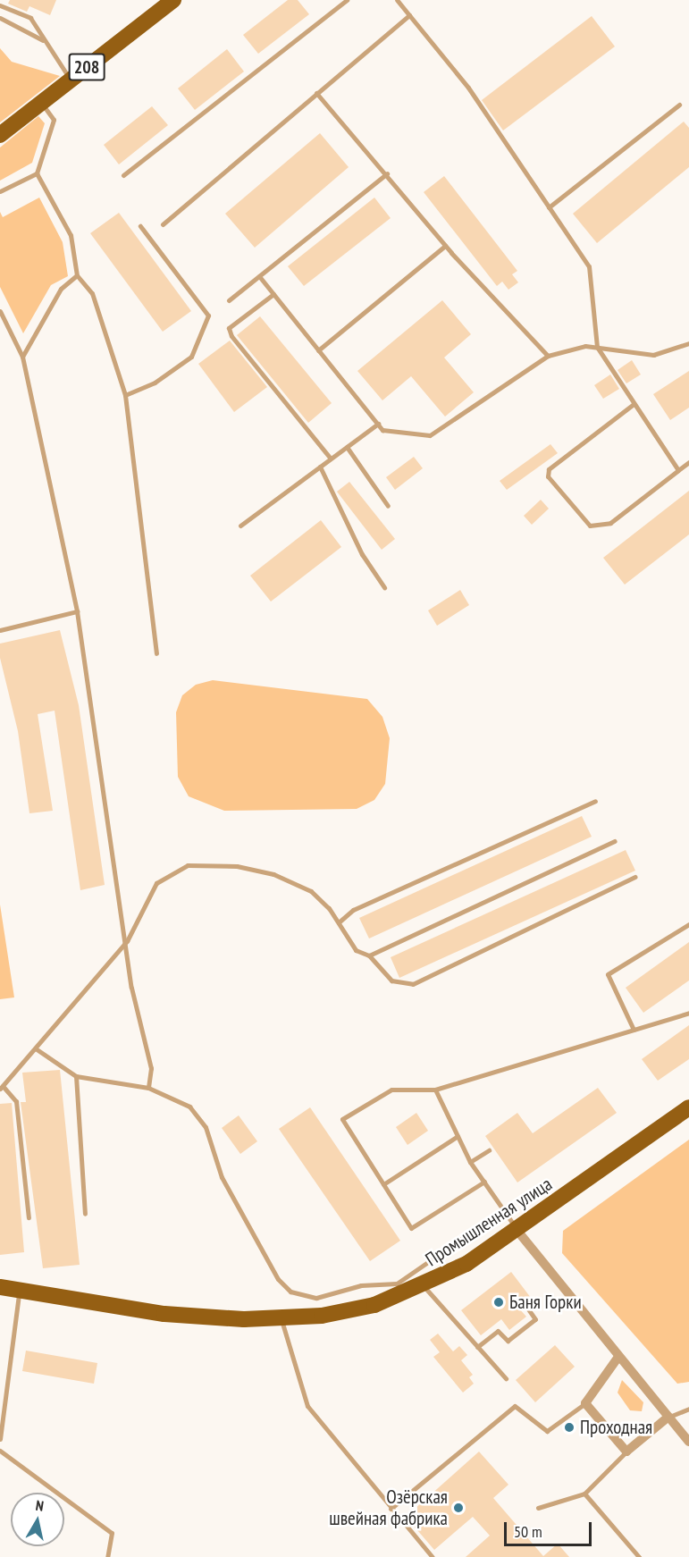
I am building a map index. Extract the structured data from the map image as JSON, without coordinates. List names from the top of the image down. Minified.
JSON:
{"streets":{"main road":["208","Промышленная улица"]},"places":["Баня Горки","Проходная","Озёрская швейная фабрика"],"scale_bar":"50 m","north":"top"}
